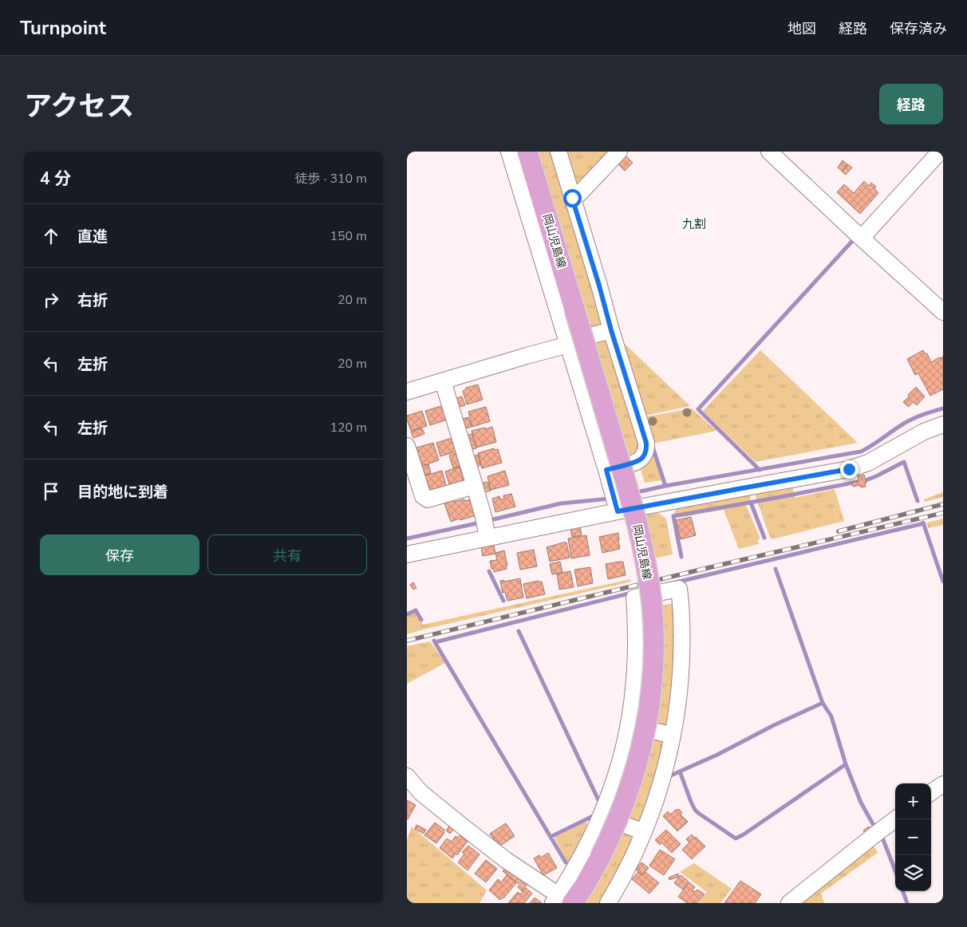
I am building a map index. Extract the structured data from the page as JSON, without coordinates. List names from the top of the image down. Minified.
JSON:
{"streets":{"main road":["岡山児島線"]},"districts":["九割"],"page":{"header":"Turnpoint","nav":["地図","経路","保存済み"],"title":"アクセス","buttons":["経路",["保存","共有"]],"heading":["4 分","徒歩 · 310 m"],"list":[["直進","150 m"],["右折","20 m"],["左折","20 m"],["左折","120 m"],"目的地に到着"],"map_buttons":["+","−"]}}
